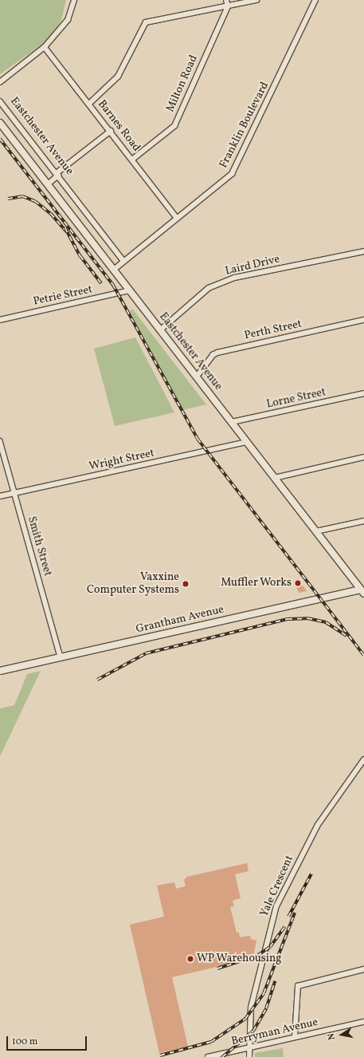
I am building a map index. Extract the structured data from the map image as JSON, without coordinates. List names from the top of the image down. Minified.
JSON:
{"streets":{"street":["Milton Road","Franklin Boulevard","Barnes Road","Eastchester Avenue","Laird Drive","Petrie Street","Perth Street","Lorne Street","Wright Street","Smith Street","Grantham Avenue","Yale Crescent","Berryman Avenue"]},"crossings":[["Milton Road","Barnes Road"],["Franklin Boulevard","Barnes Road"],["Franklin Boulevard","Eastchester Avenue"],["Eastchester Avenue","Laird Drive"],["Eastchester Avenue","Petrie Street"],["Eastchester Avenue","Perth Street"],["Eastchester Avenue","Lorne Street"],["Eastchester Avenue","Wright Street"],["Eastchester Avenue","Grantham Avenue"],["Wright Street","Smith Street"],["Smith Street","Grantham Avenue"],["Yale Crescent","Berryman Avenue"]],"places":["Muffler Works","Vaxxine Computer Systems","WP Warehousing"],"scale_bar":"100 m","north":"left"}
